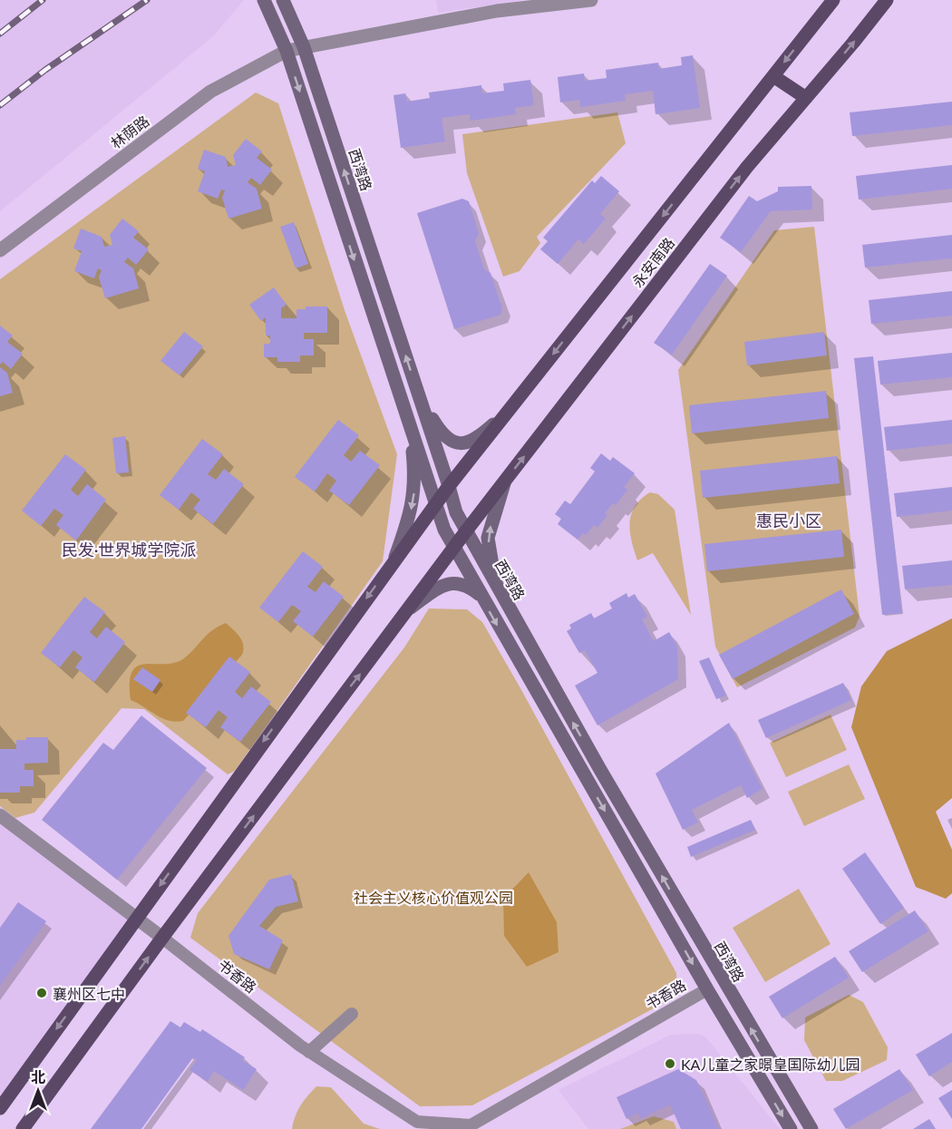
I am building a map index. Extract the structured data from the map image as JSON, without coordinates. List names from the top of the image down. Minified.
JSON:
{"streets":{"main road":["西湾路","永安南路"],"street":["林荫路","书香路"]},"crossings":[["林荫路","西湾路"],["西湾路","永安南路"],["永安南路","书香路"]],"districts":["惠民小区","民发·世界城学院派"],"parks":["社会主义核心价值观公园"],"places":["襄州区七中","KA儿童之家暻皇国际幼儿园"],"north":"top"}
